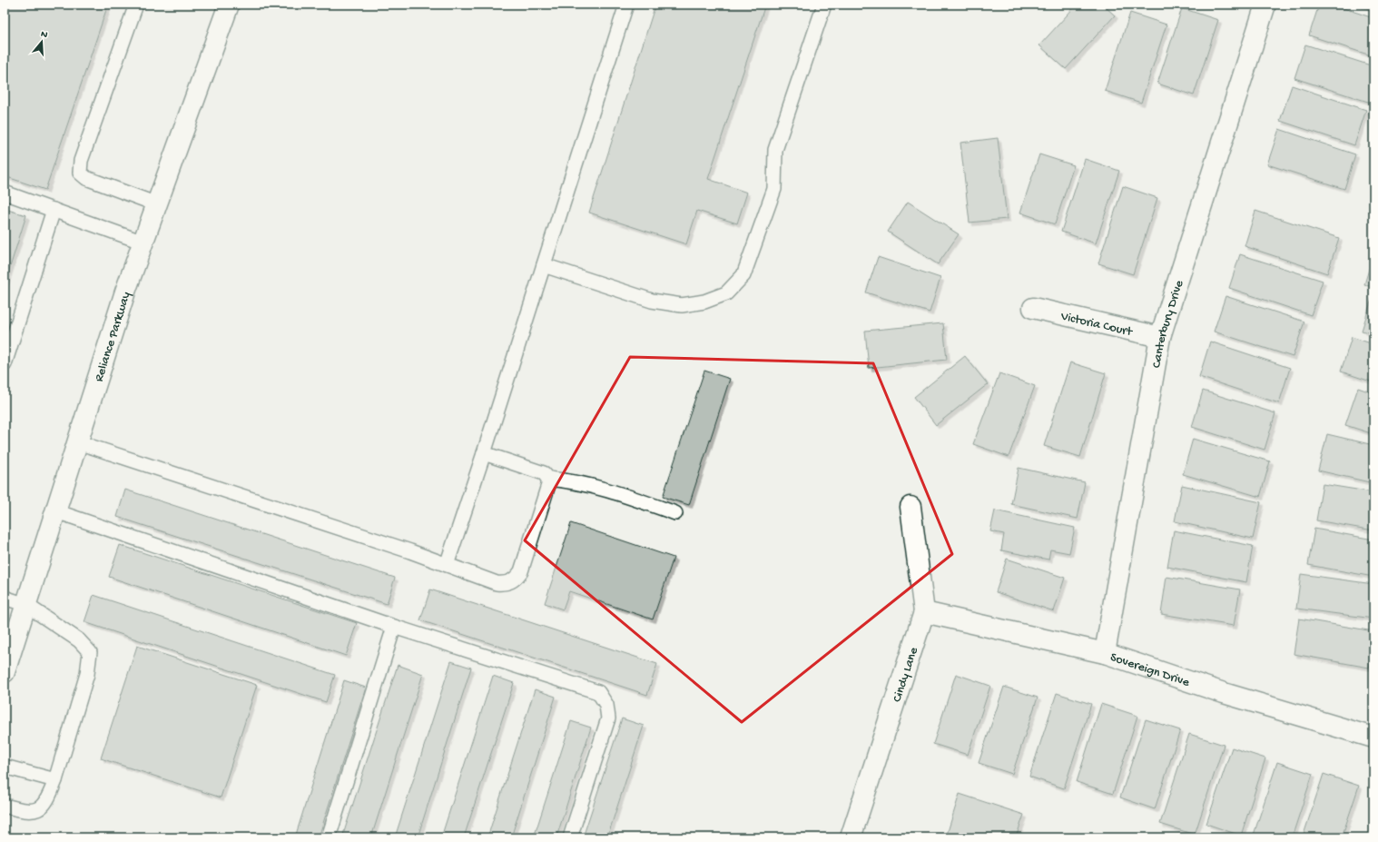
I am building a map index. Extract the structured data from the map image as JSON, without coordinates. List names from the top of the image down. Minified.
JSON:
{"streets":{"street":["Victoria Court","Canterbury Drive","Reliance Parkway","Sovereign Drive","Cindy Lane"]},"crossings":[["Victoria Court","Canterbury Drive"],["Canterbury Drive","Sovereign Drive"],["Sovereign Drive","Cindy Lane"]],"north":"top"}
